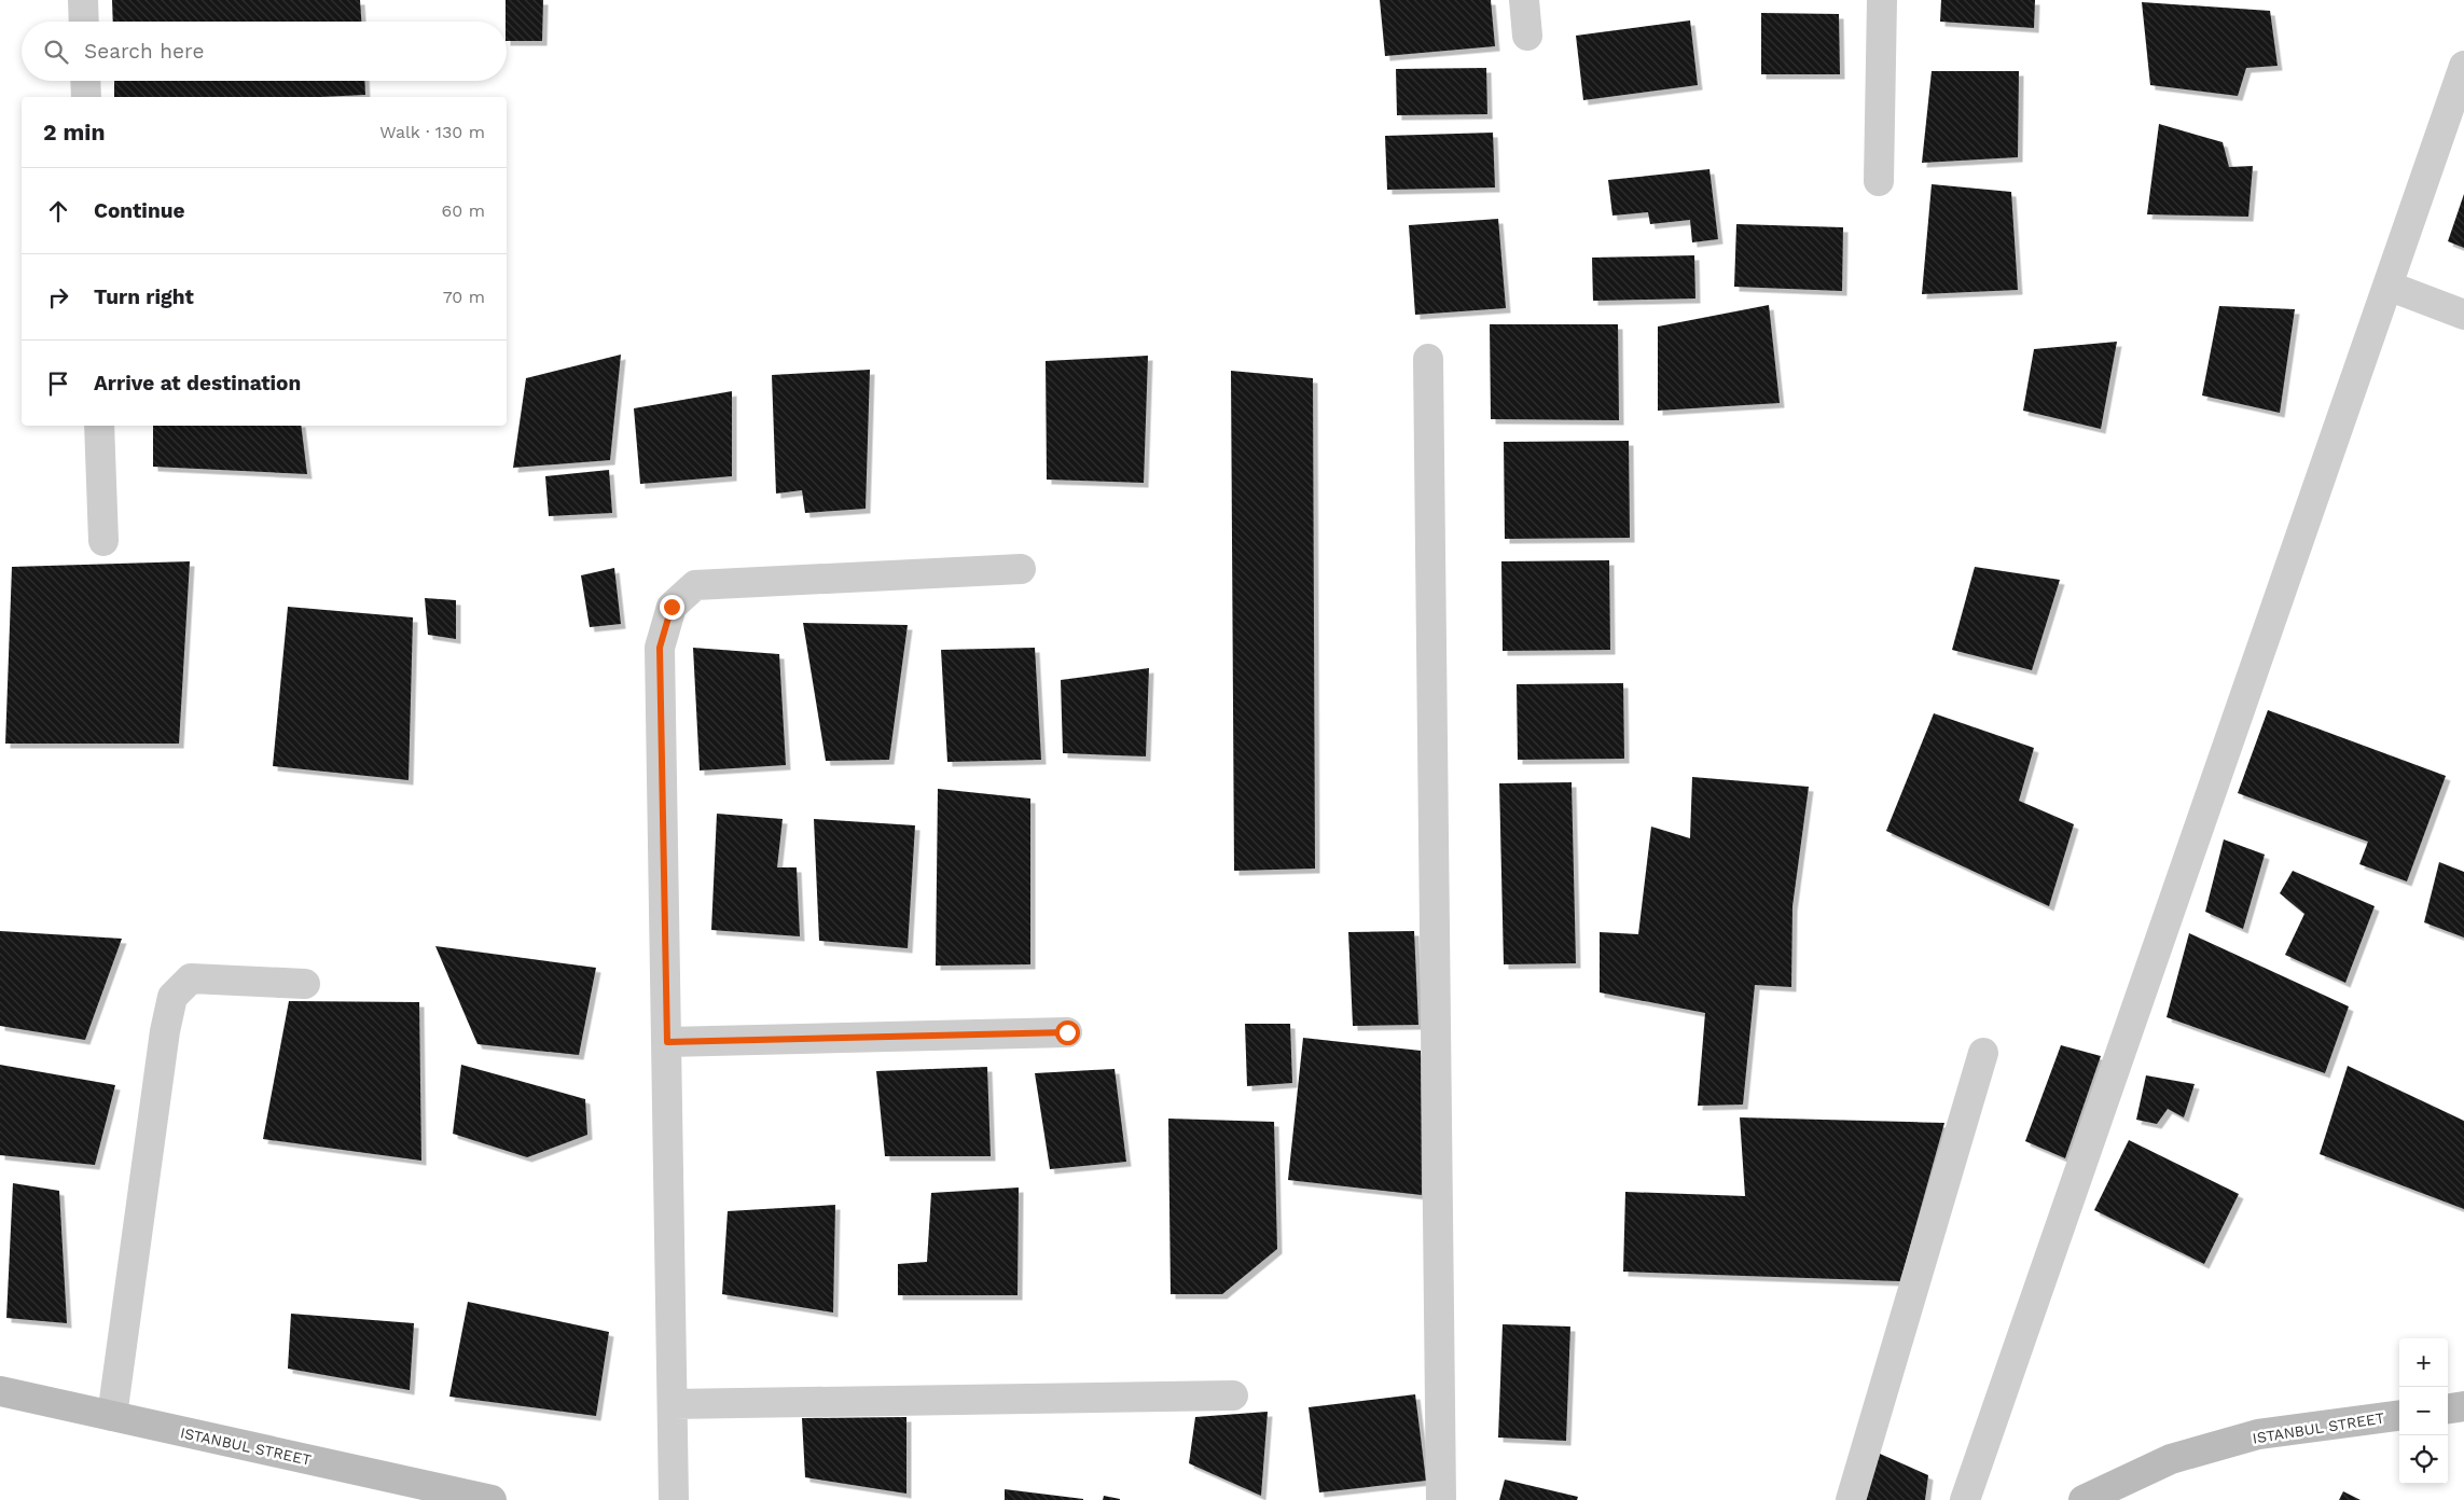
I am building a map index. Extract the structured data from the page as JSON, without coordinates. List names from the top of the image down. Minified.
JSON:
{"streets":{"street":["ISTANBUL STREET"]},"page":{"search":"Search here","heading":["2 min","Walk · 130 m"],"list":[["Continue","60 m"],["Turn right","70 m"],"Arrive at destination"],"map_buttons":["+","−"]}}
